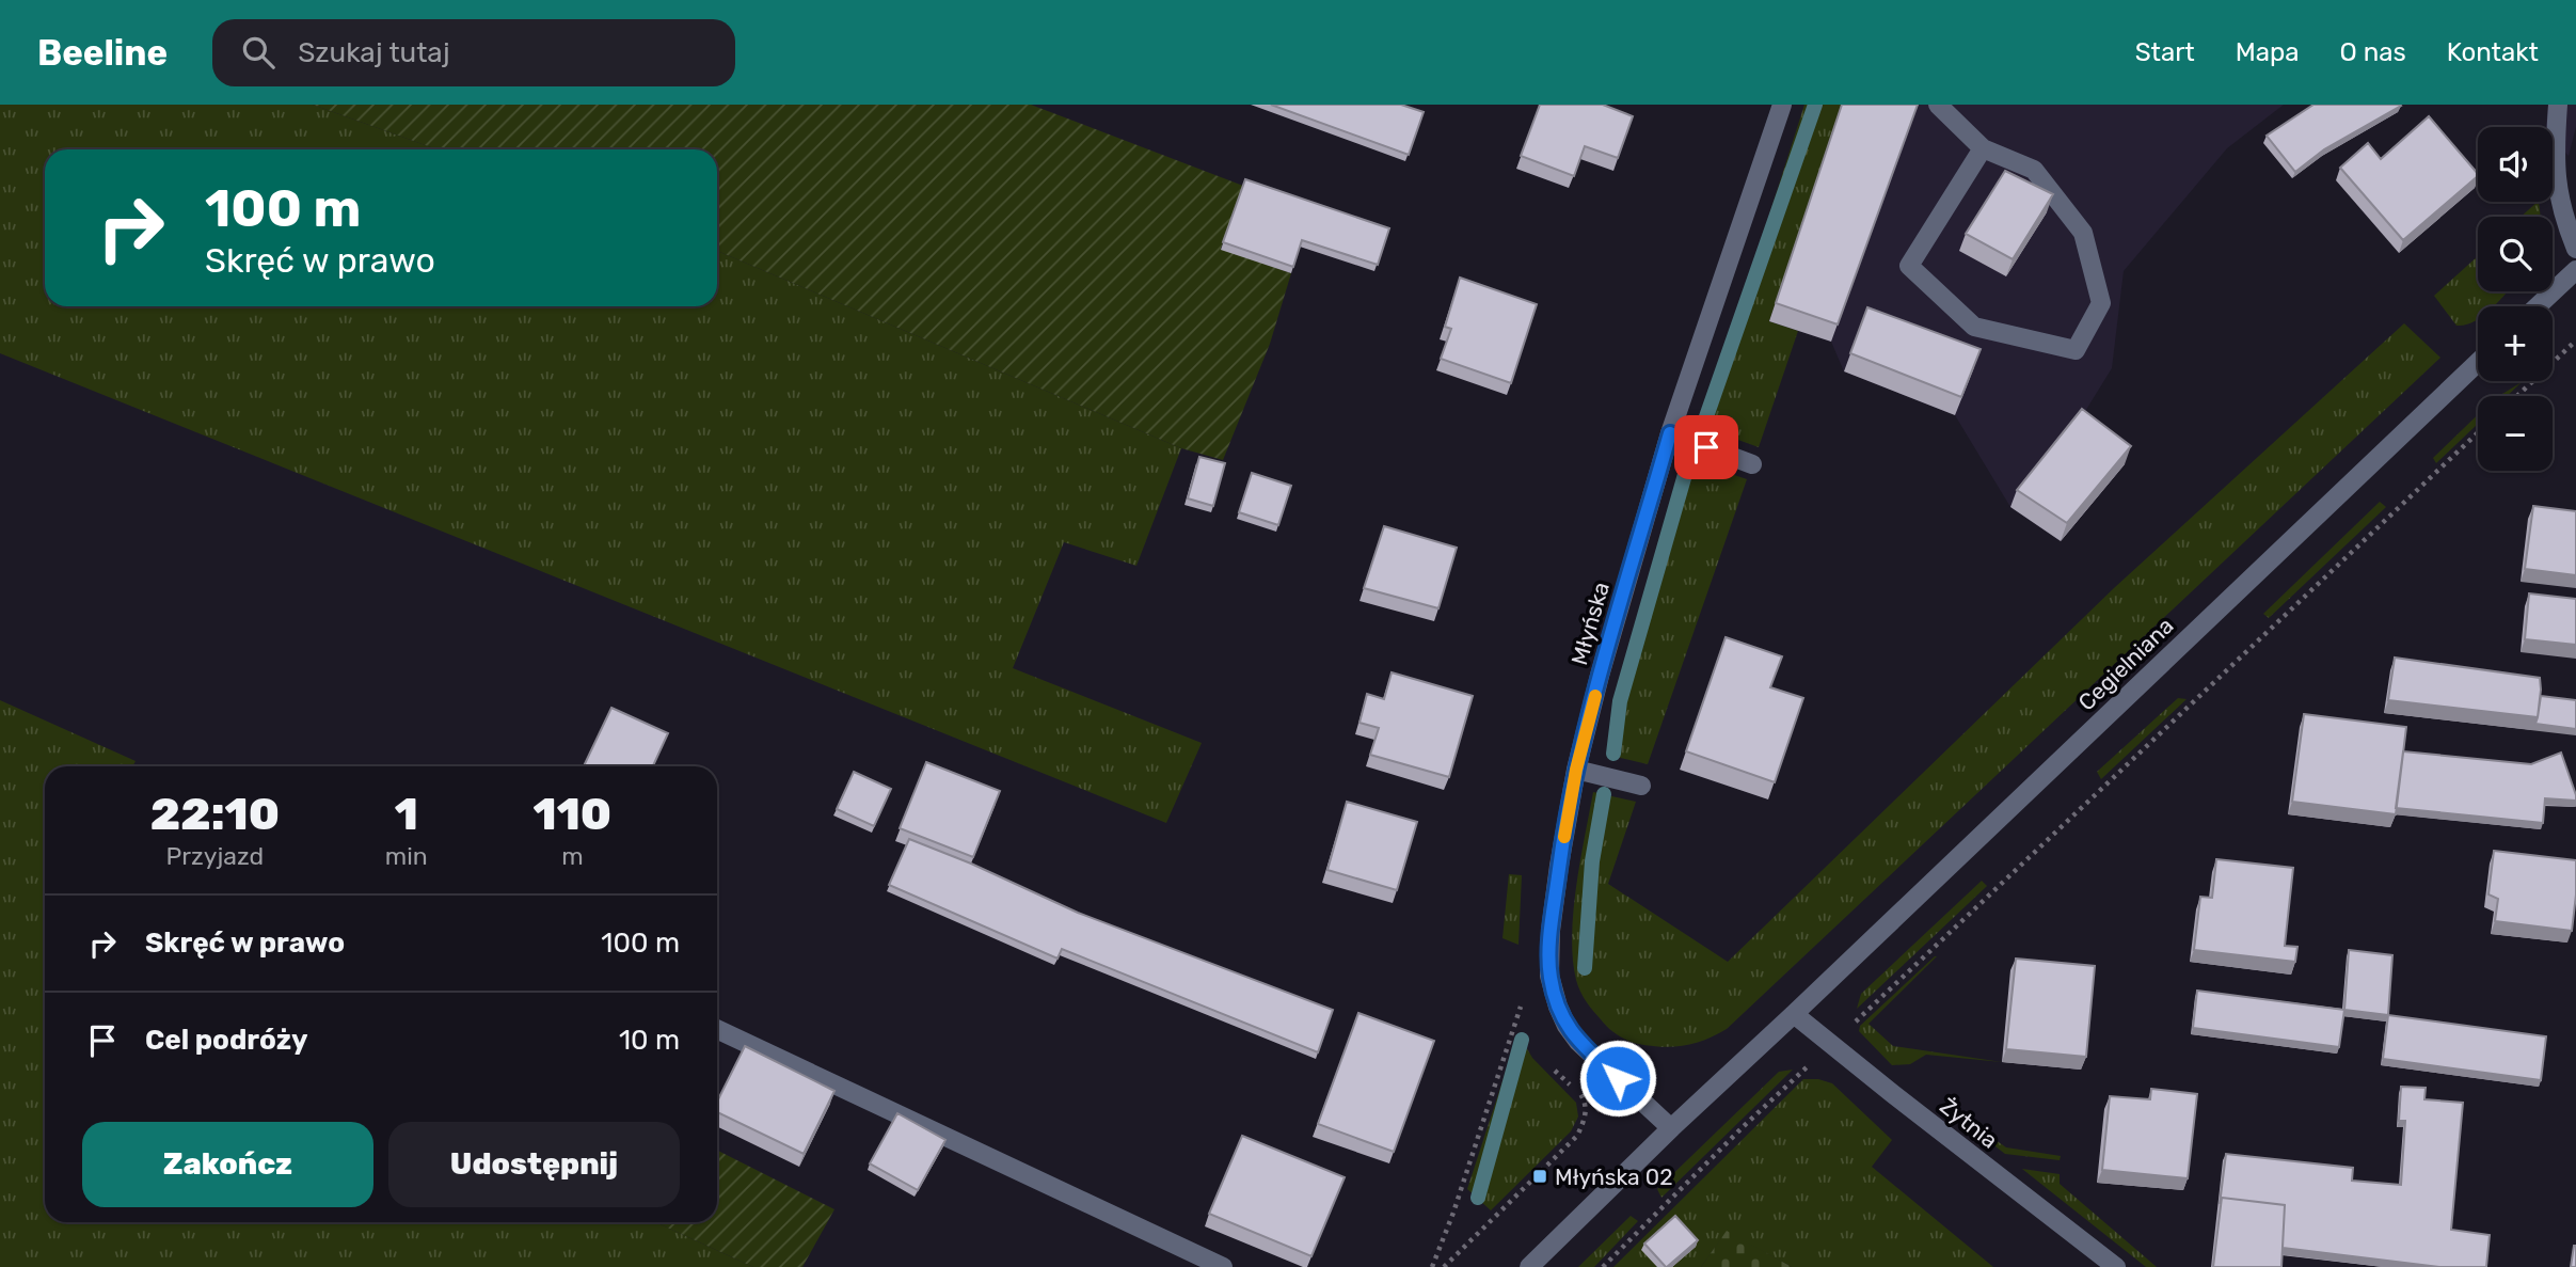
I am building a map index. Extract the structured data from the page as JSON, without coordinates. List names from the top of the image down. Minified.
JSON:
{"streets":{"street":["Młyńska","Cegielniana","Żytnia"]},"crossings":[["Młyńska","Cegielniana"],["Cegielniana","Żytnia"]],"places":{"transit":["Młyńska 02"]},"page":{"header":"Beeline","search":"Szukaj tutaj","nav":["Start","Mapa","O nas","Kontakt"],"map_buttons":["+","−"],"turn":["100 m","Skręć w prawo"],"eta":["22:10","Przyjazd","1","min","110","m"],"list":[{"name":"Skręć w prawo","value":"100 m"},{"name":"Cel podróży","value":"10 m"}],"buttons":["Zakończ","Udostępnij"]}}
